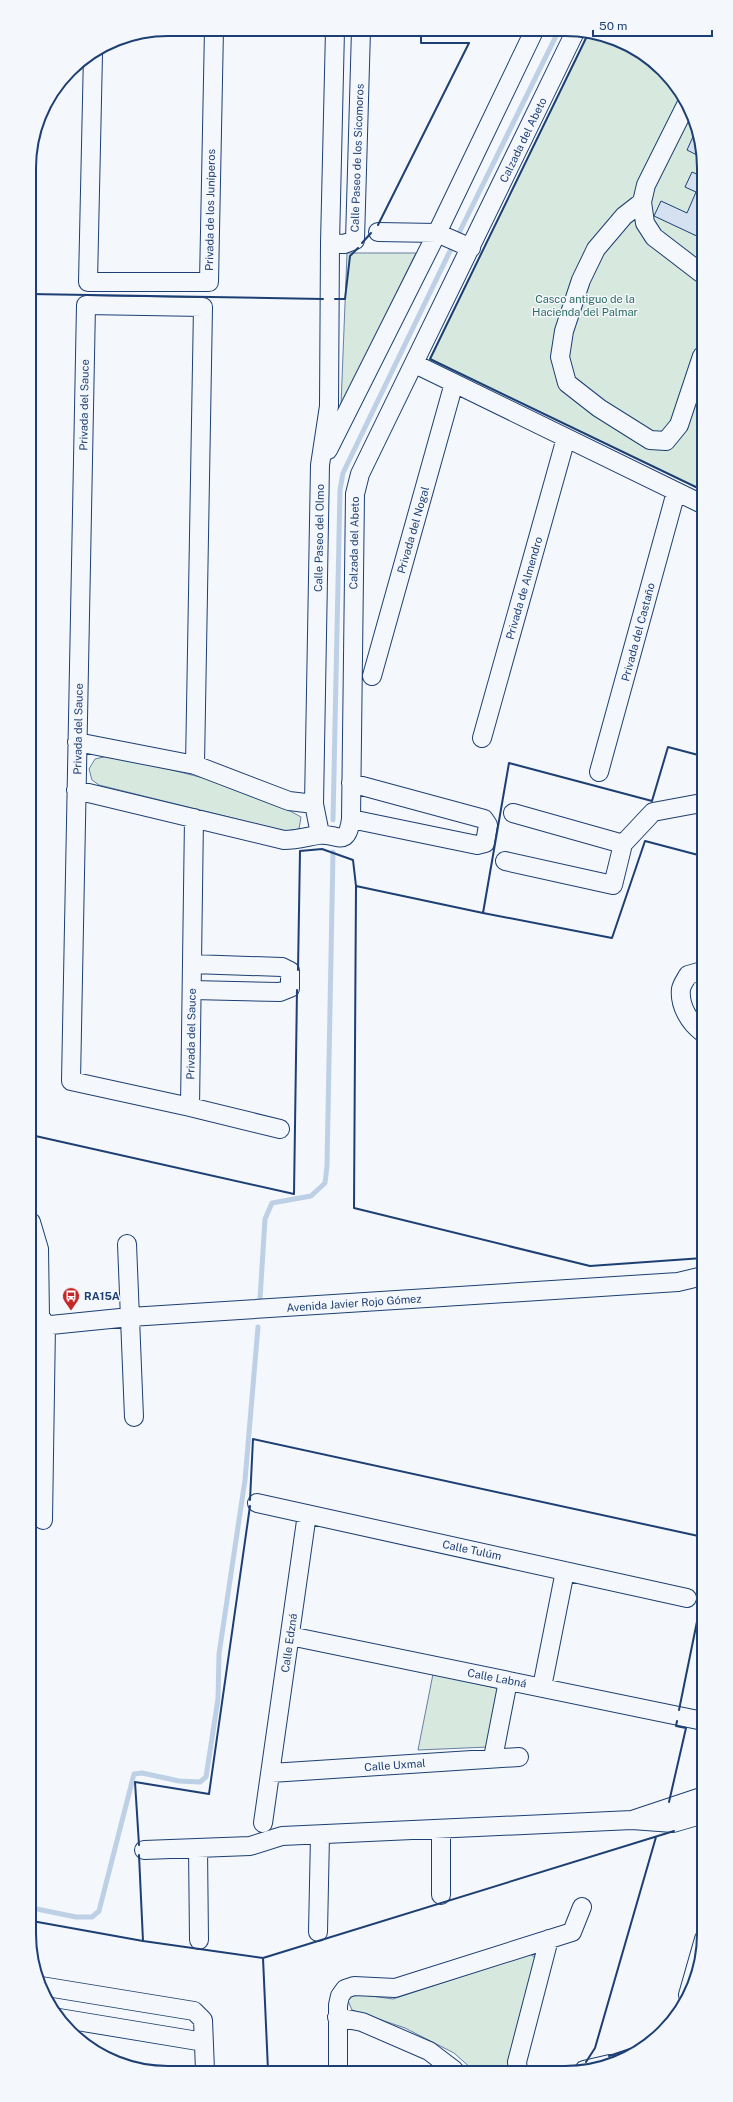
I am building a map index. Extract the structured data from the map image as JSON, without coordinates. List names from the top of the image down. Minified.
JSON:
{"streets":{"street":["Calzada del Abeto","Calle Paseo de los Sicomoros","Privada de los Juníperos","Privada del Sauce","Privada del Nogal","Calle Paseo del Olmo","Privada de Almendro","Privada del Castaño","Avenida Javier Rojo Gómez","Calle Tulúm","Calle Edzná","Calle Labná","Calle Uxmal"]},"crossings":[["Calzada del Abeto","Calle Paseo del Olmo"],["Calle Paseo de los Sicomoros","Calle Paseo del Olmo"],["Calle Tulúm","Calle Edzná"],["Calle Edzná","Calle Labná"],["Calle Edzná","Calle Uxmal"]],"parks":["Casco antiguo de la Hacienda del Palmar"],"places":{"bus stop":["RA15A"]},"scale_bar":"50 m"}
